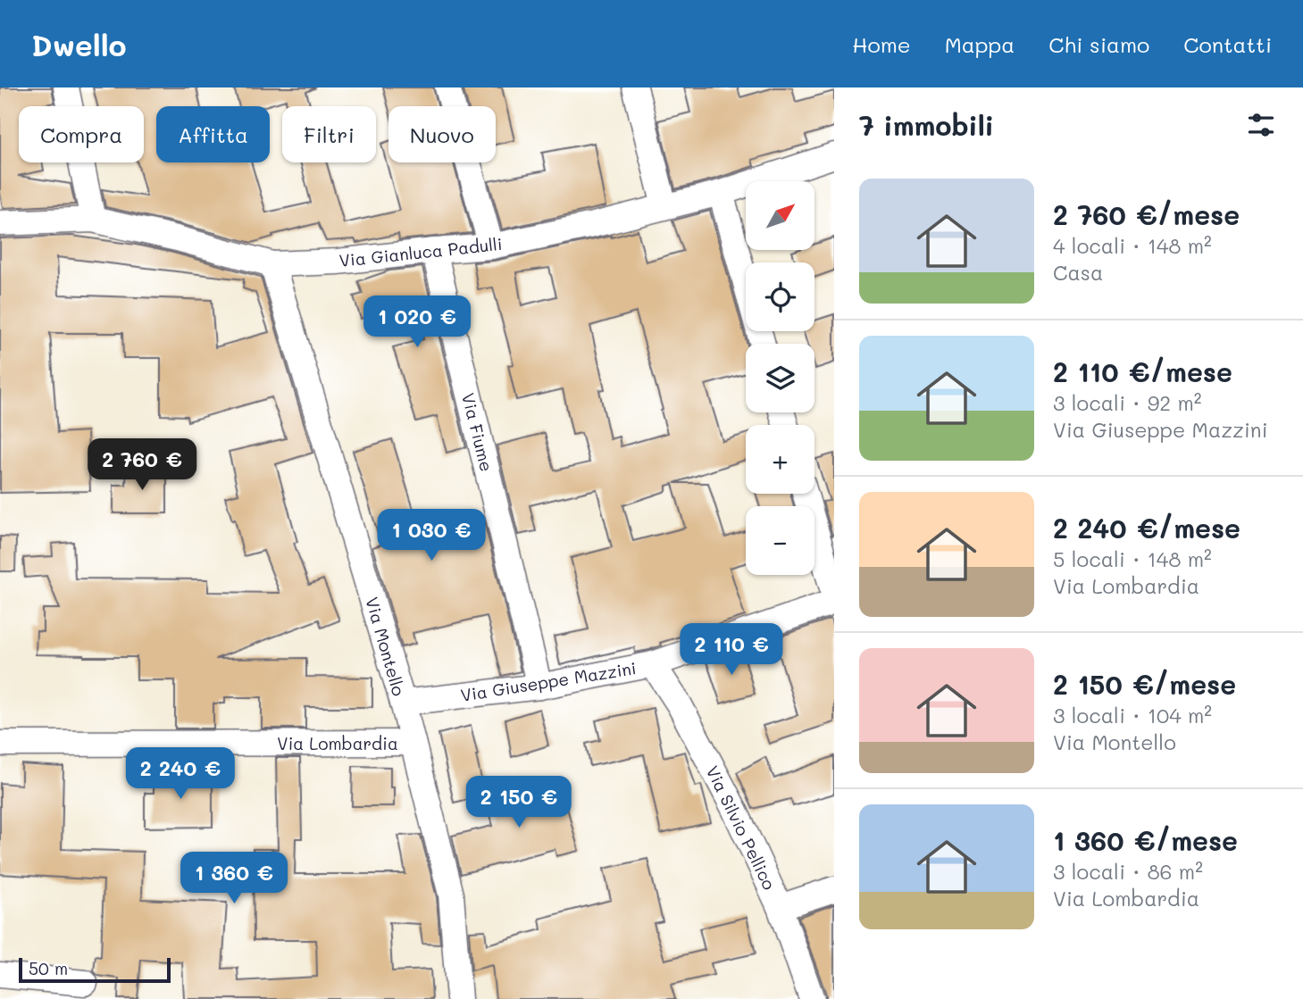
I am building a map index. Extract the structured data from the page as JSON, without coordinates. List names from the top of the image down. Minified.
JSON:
{"streets":{"street":["Via Gianluca Padulli","Via Fiume","Via Montello","Via Giuseppe Mazzini","Via Lombardia","Via Silvio Pellico"]},"crossings":[["Via Gianluca Padulli","Via Fiume"],["Via Gianluca Padulli","Via Montello"],["Via Fiume","Via Giuseppe Mazzini"],["Via Montello","Via Giuseppe Mazzini"],["Via Montello","Via Lombardia"],["Via Giuseppe Mazzini","Via Silvio Pellico"]],"scale_bar":"50 m","north":"top right","page":{"header":"Dwello","nav":["Home","Mappa","Chi siamo","Contatti"],"heading":"7 immobili","chip":["Compra","Affitta","Filtri","Nuovo"],"list":[{"name":"2 760 €/mese","note":"4 locali · 148 m² · Casa"},{"name":"2 110 €/mese","note":"3 locali · 92 m² · Via Giuseppe Mazzini"},{"name":"2 240 €/mese","note":"5 locali · 148 m² · Via Lombardia"},{"name":"2 150 €/mese","note":"3 locali · 104 m² · Via Montello"},{"name":"1 360 €/mese","note":"3 locali · 86 m² · Via Lombardia"}],"map_buttons":["+","−"],"price":["1 020 €","2 760 €","1 030 €","2 110 €","2 240 €","2 150 €","1 360 €"],"scale":"50 m"}}
